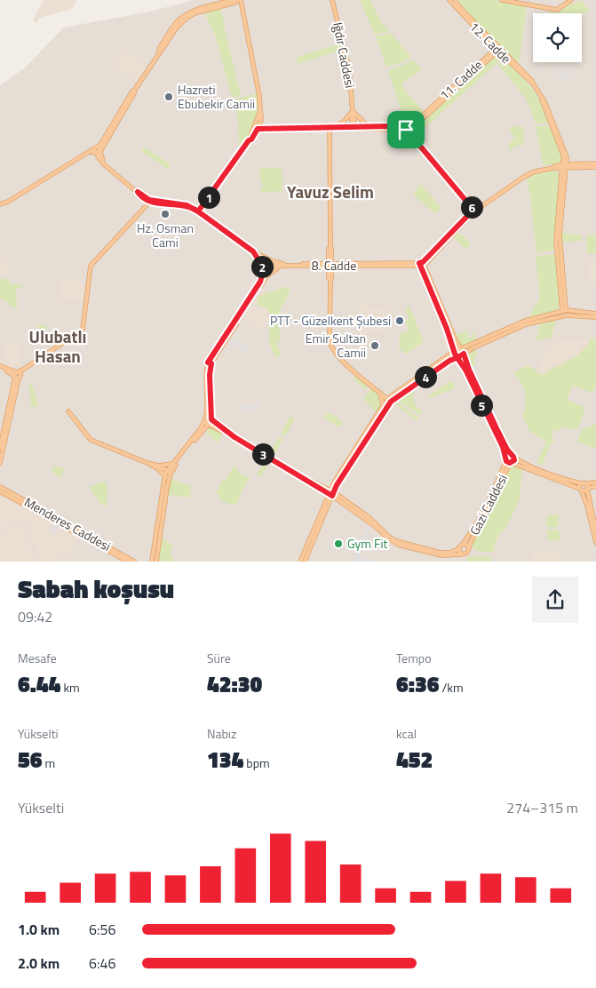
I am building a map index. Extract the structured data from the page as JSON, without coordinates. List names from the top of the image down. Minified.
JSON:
{"streets":{"main road":["12. Cadde","Iğdır Caddesi","11. Cadde","8. Cadde","Gazi Caddesi","Menderes Caddesi"]},"crossings":[["12. Cadde","11. Cadde"]],"districts":["Yavuz Selim","Ulubatlı Hasan"],"places":["Hazreti Ebubekir Camii","Hz. Osman Cami","PTT - Güzelkent Şubesi","Emir Sultan Camii","Gym Fit"],"page":{"pins":["1","6","2","4","5","3"],"heading":["Sabah koşusu","09:42"],"stats":[["Mesafe","6.44 km"],["Süre","42:30"],["Tempo","6:36 /km"],["Yükselti","56 m"],["Nabız","134 bpm"],["kcal","452"]],"chart":["Yükselti","274–315 m"],"list":[{"name":"1.0 km","note":"6:56"},{"name":"2.0 km","note":"6:46"}]}}
